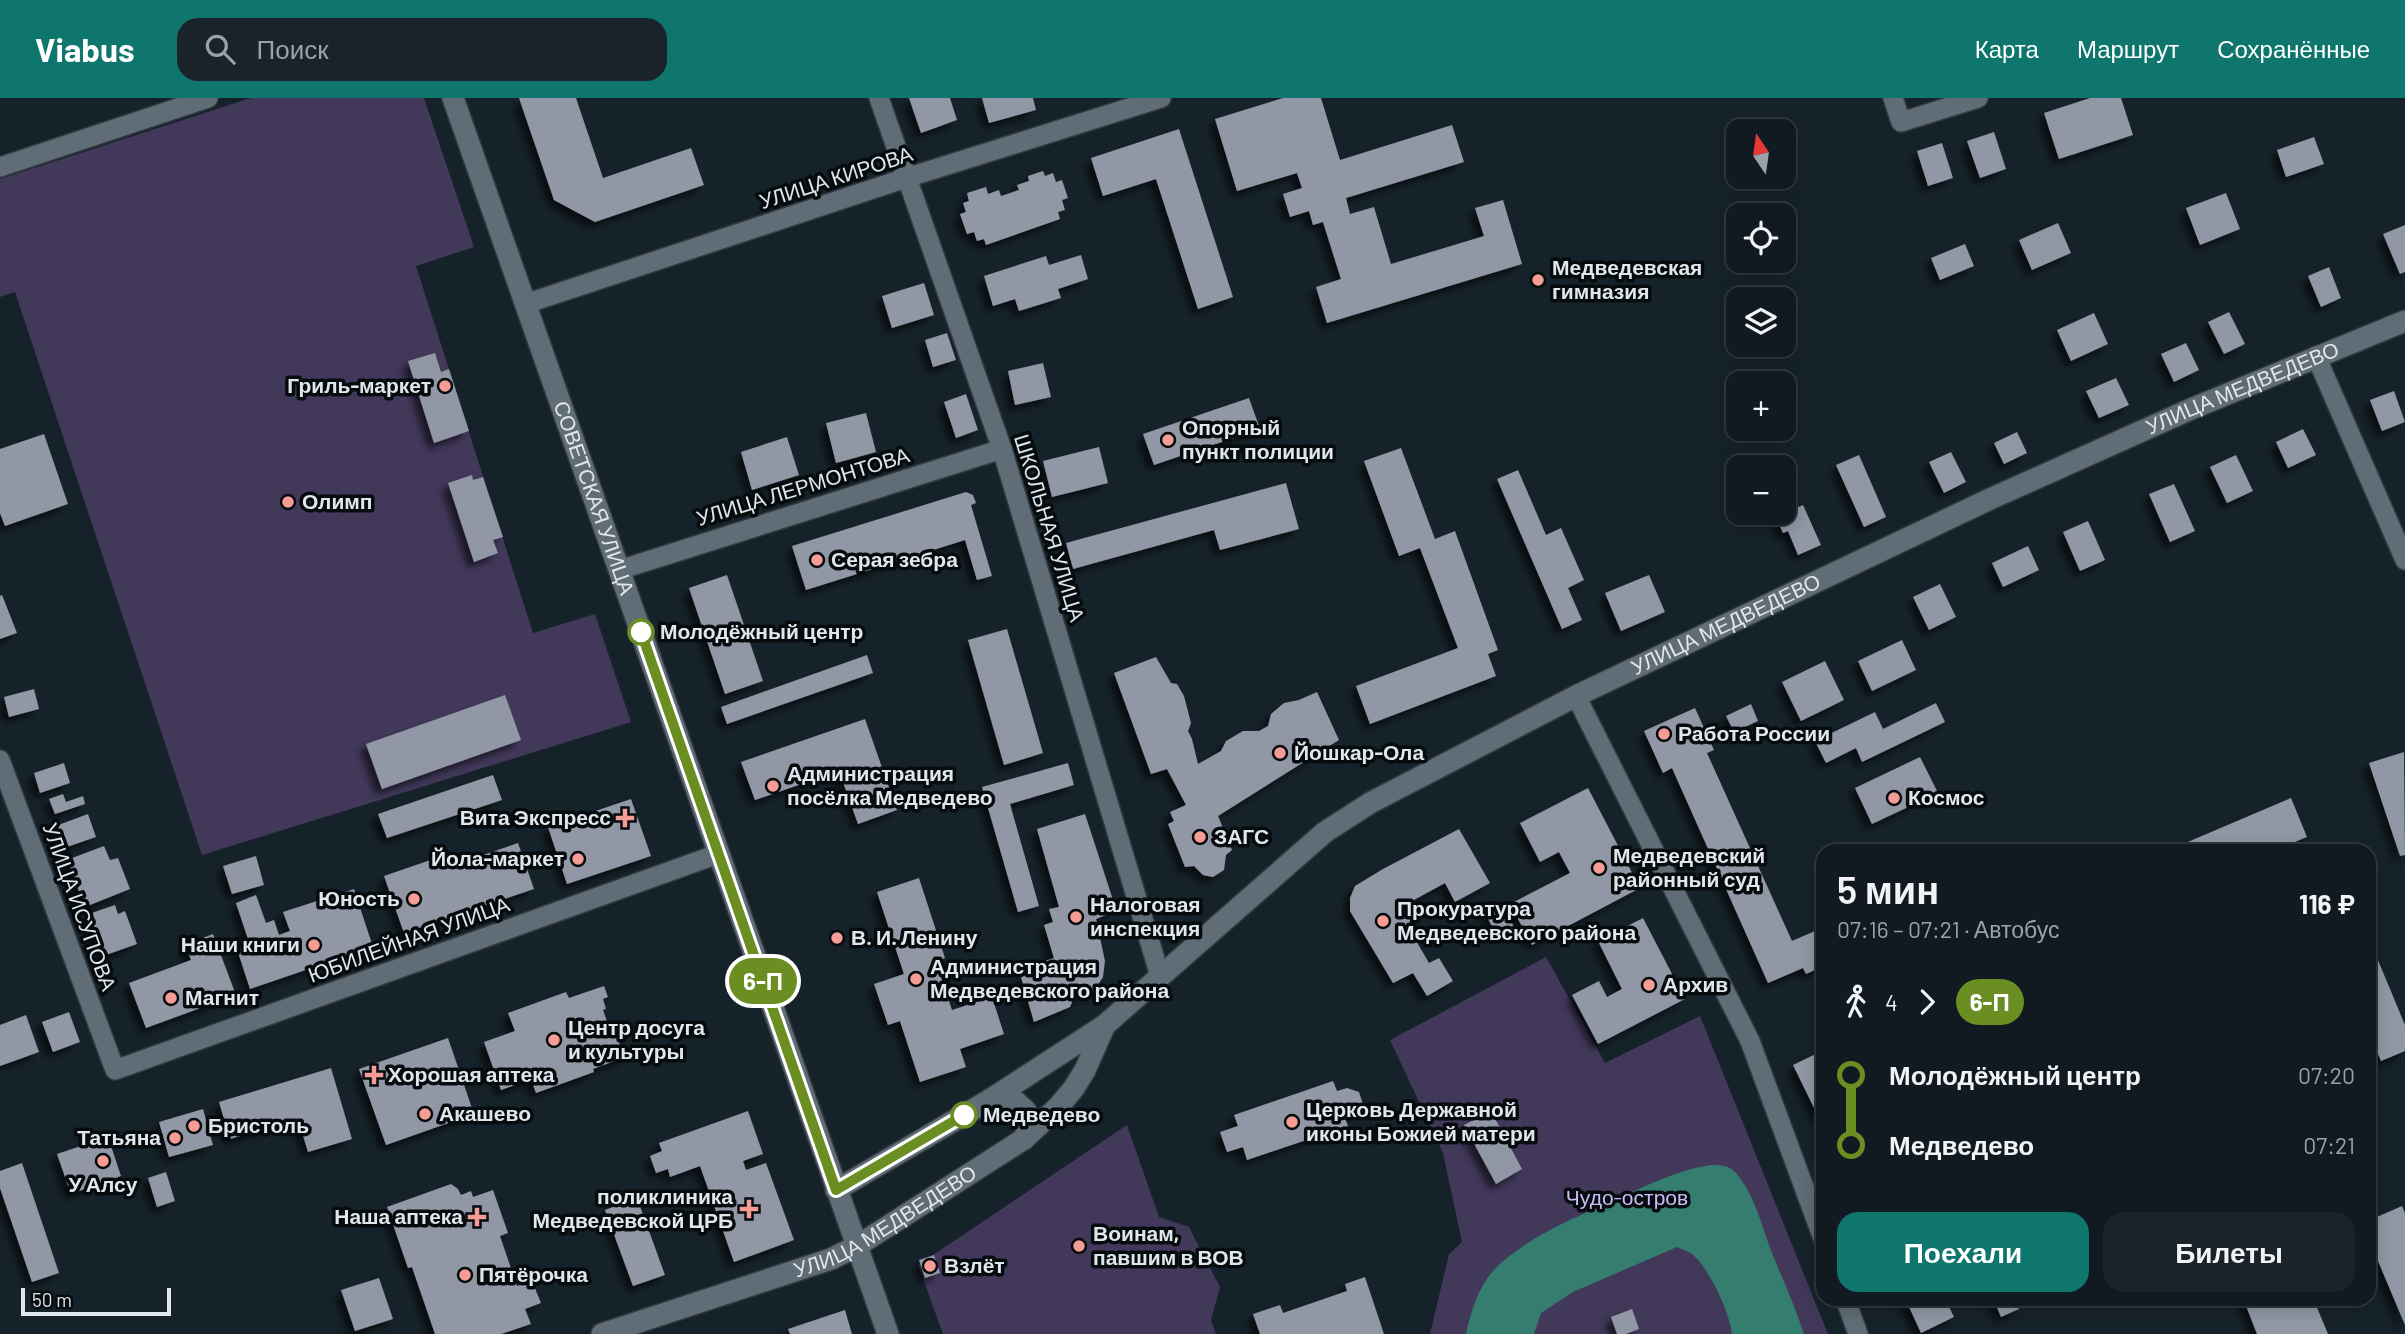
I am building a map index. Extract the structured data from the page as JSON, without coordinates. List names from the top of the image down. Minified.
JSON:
{"streets":{"street":["УЛИЦА КИРОВА","УЛИЦА МЕДВЕДЕВО","УЛИЦА ЛЕРМОНТОВА","СОВЕТСКАЯ УЛИЦА","ШКОЛЬНАЯ УЛИЦА","УЛИЦА ИСУПОВА","ЮБИЛЕЙНАЯ УЛИЦА"]},"crossings":[["УЛИЦА КИРОВА","СОВЕТСКАЯ УЛИЦА"],["УЛИЦА КИРОВА","ШКОЛЬНАЯ УЛИЦА"],["УЛИЦА МЕДВЕДЕВО","СОВЕТСКАЯ УЛИЦА"],["УЛИЦА МЕДВЕДЕВО","ШКОЛЬНАЯ УЛИЦА"],["УЛИЦА ЛЕРМОНТОВА","СОВЕТСКАЯ УЛИЦА"],["УЛИЦА ЛЕРМОНТОВА","ШКОЛЬНАЯ УЛИЦА"],["СОВЕТСКАЯ УЛИЦА","ЮБИЛЕЙНАЯ УЛИЦА"],["УЛИЦА ИСУПОВА","ЮБИЛЕЙНАЯ УЛИЦА"]],"parks":["Чудо-остров"],"places":{"other":["Медведевская гимназия","Гриль-маркет","Опорный пункт полиции","Олимп","Серая зебра","Молодёжный центр","Работа России","Йошкар-Ола","Администрация посёлка Медведево","Космос","ЗАГС","Йола-маркет","Медведевский районный суд","Юность","Налоговая инспекция","Прокуратура Медведевского района","В. И. Ленину","Наши книги","Администрация Медведевского района","Архив","Магнит","Центр досуга и культуры","Акашево","Медведево","Церковь Державной иконы Божией матери","Бристоль","Татьяна","У Алсу","Воинам, павшим в ВОВ","Взлёт","Пятёрочка"],"health":["Вита Экспресс","Хорошая аптека","поликлиника Медведевской ЦРБ","Наша аптека"]},"lines":["bus line 6-П"],"scale_bar":"50 m","north":"top","page":{"header":"Viabus","search":"Поиск","nav":["Карта","Маршрут","Сохранённые"],"on_map":"6-П","map_buttons":["+","−"],"heading":["5 мин","07:16 – 07:21 · Автобус","116 ₽"],"legs":["4","6-П"],"list":[{"name":"Молодёжный центр","value":"07:20"},{"name":"Медведево","value":"07:21"}],"buttons":["Поехали","Билеты"],"scale":"50 m"}}
